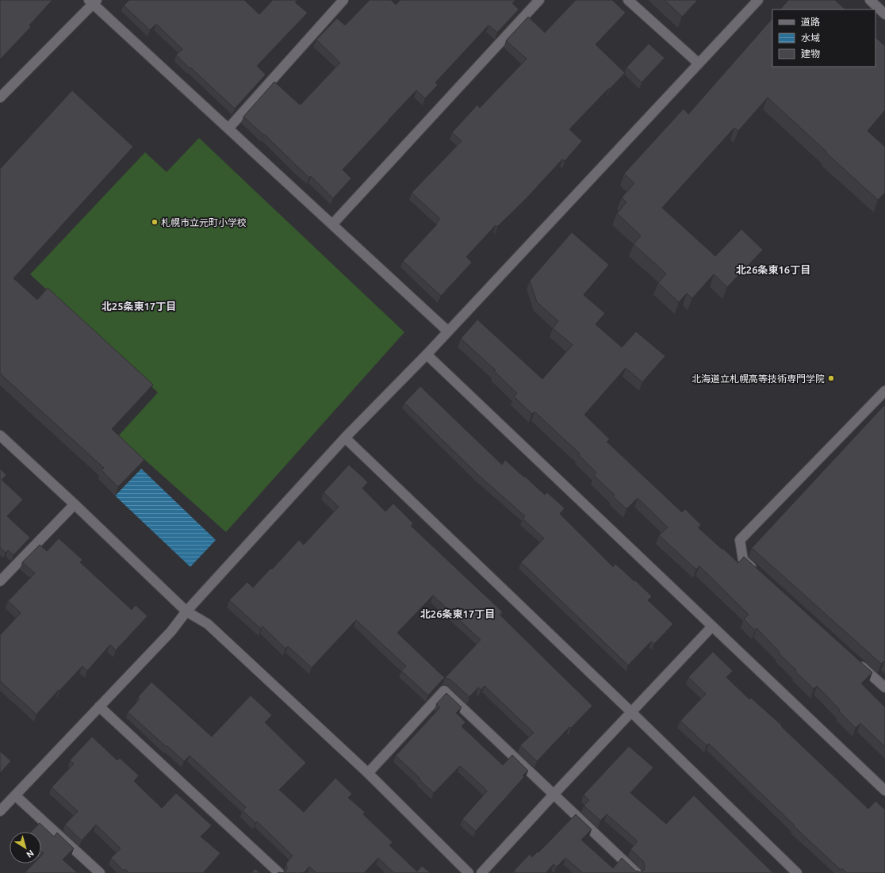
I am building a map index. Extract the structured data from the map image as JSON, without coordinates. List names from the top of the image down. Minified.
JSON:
{"districts":["北26条東16丁目","北25条東17丁目","北26条東17丁目"],"places":["札幌市立元町小学校","北海道立札幌高等技術専門学院"],"legend":["道路","水域","建物"],"north":"bottom right"}
